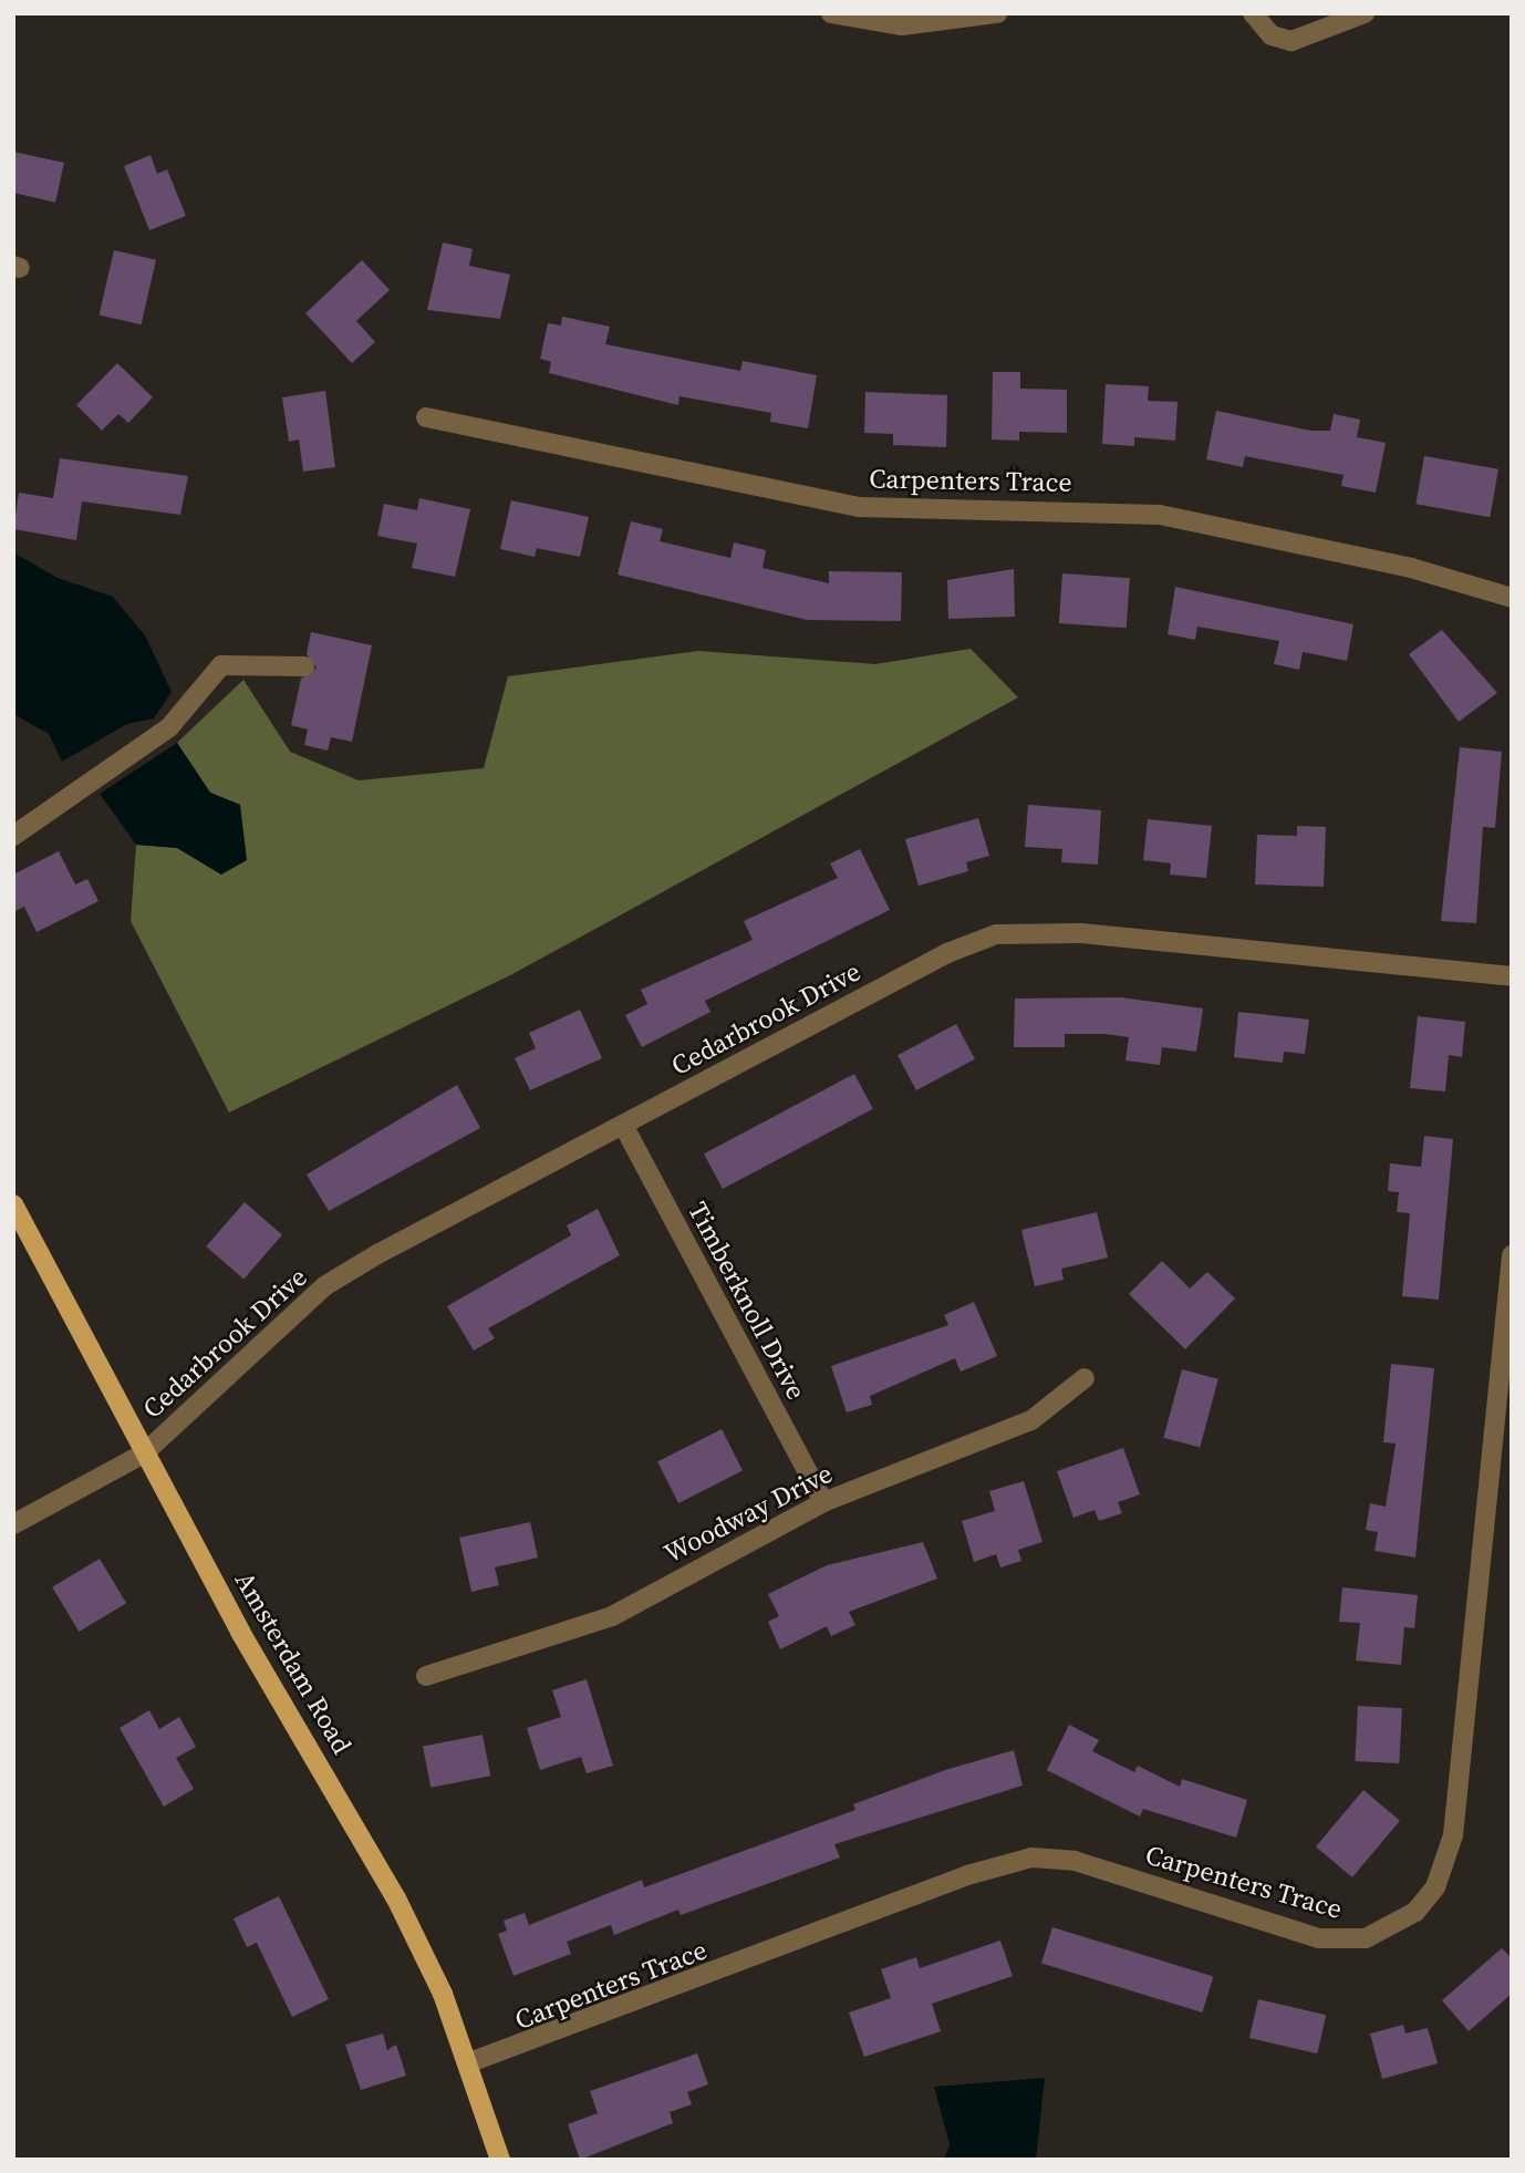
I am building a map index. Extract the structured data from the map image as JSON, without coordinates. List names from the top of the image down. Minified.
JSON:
{"streets":{"main road":["Amsterdam Road"],"street":["Carpenters Trace","Cedarbrook Drive","Timberknoll Drive","Woodway Drive"]},"crossings":[["Carpenters Trace","Amsterdam Road"],["Cedarbrook Drive","Timberknoll Drive"],["Cedarbrook Drive","Amsterdam Road"],["Timberknoll Drive","Woodway Drive"]]}
